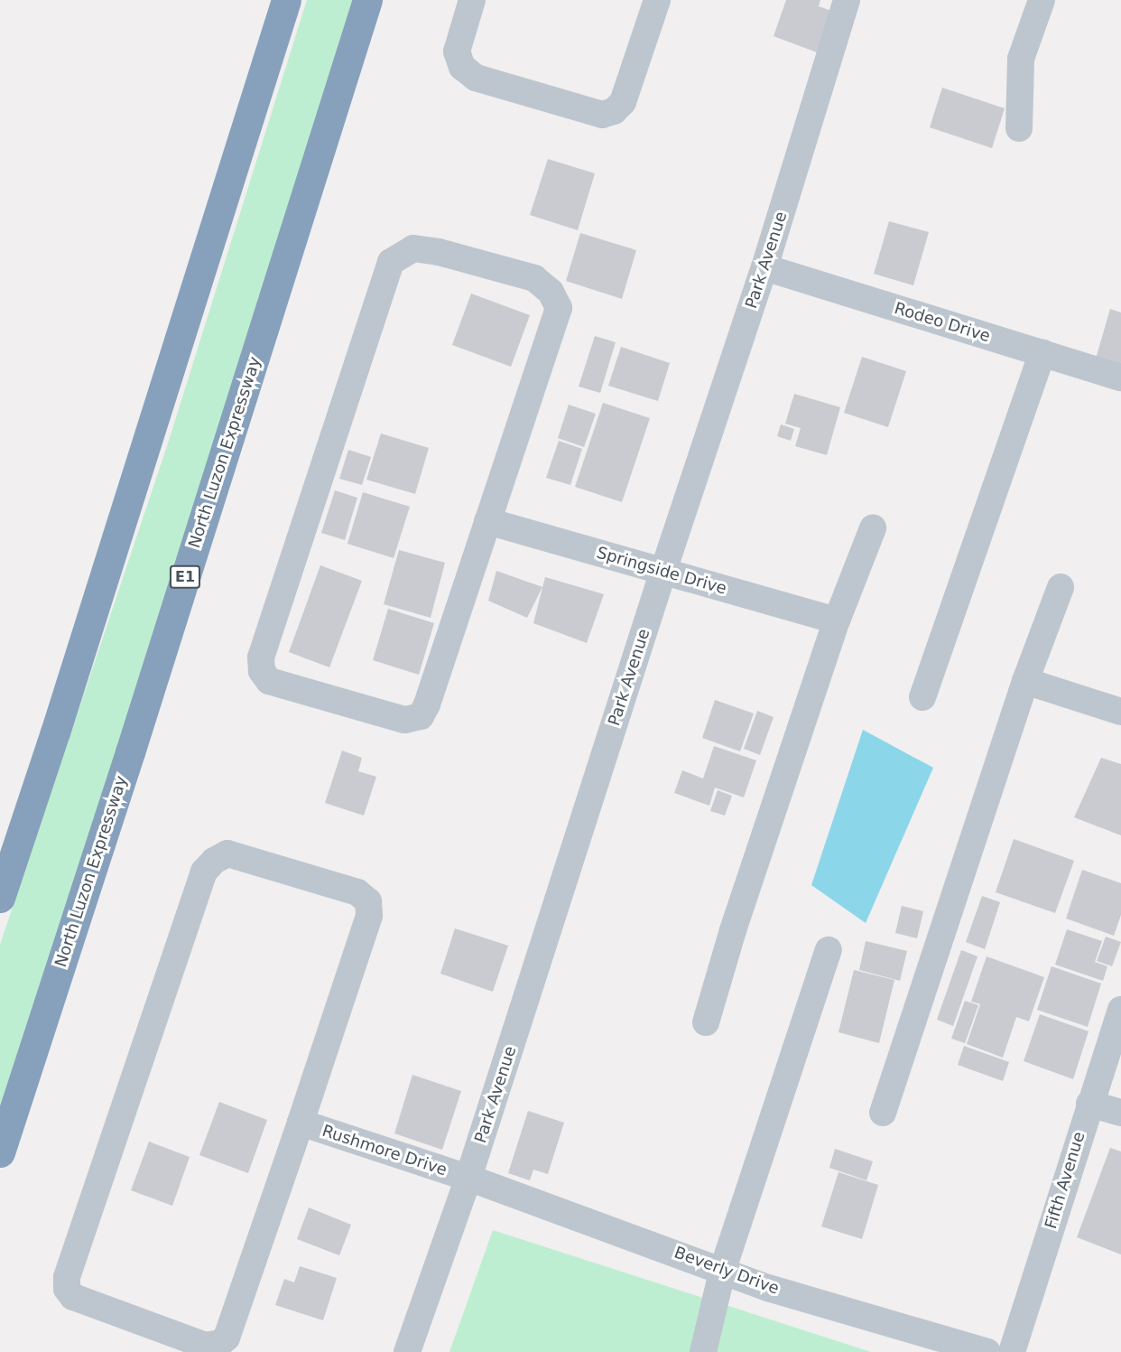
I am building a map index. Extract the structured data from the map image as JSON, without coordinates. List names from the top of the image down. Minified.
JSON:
{"streets":{"highway":["North Luzon Expressway","E1"],"street":["Park Avenue","Rodeo Drive","Springside Drive","Rushmore Drive","Fifth Avenue","Beverly Drive"]},"crossings":[["Park Avenue","Rodeo Drive"],["Park Avenue","Springside Drive"],["Park Avenue","Rushmore Drive"],["Park Avenue","Beverly Drive"],["Rushmore Drive","Beverly Drive"]]}
